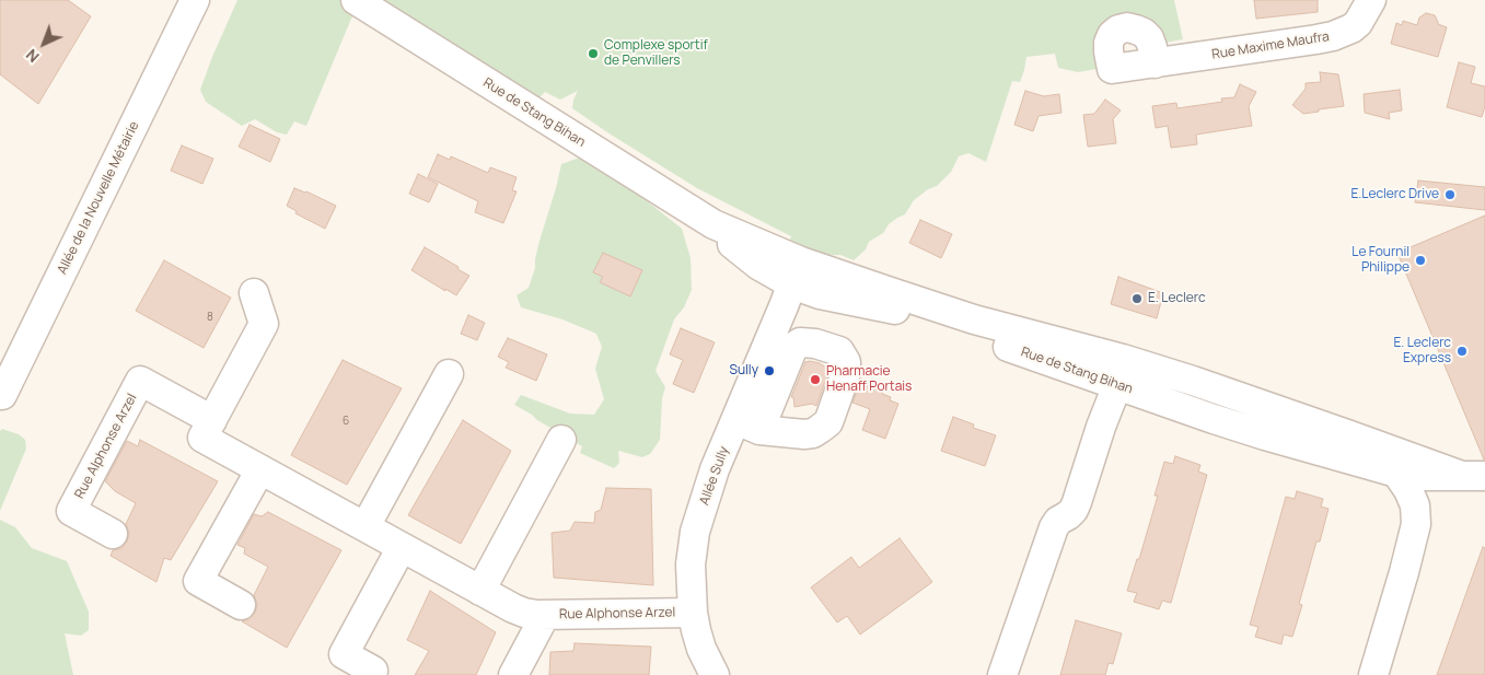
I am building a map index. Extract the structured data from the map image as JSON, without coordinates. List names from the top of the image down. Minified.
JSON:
{"streets":{"street":["Rue Maxime Maufra","Rue de Stang Bihan","Allée de la Nouvelle Métairie","Rue Alphonse Arzel","Allée Sully"]},"crossings":[["Rue de Stang Bihan","Allée Sully"],["Rue Alphonse Arzel","Allée Sully"]],"places":["Complexe sportif de Penvillers","E.Leclerc Drive","Le Fournil Philippe","E. Leclerc","E. Leclerc Express","Sully","Pharmacie Henaff Portais"],"house_numbers":["8","6"],"north":"bottom left"}
